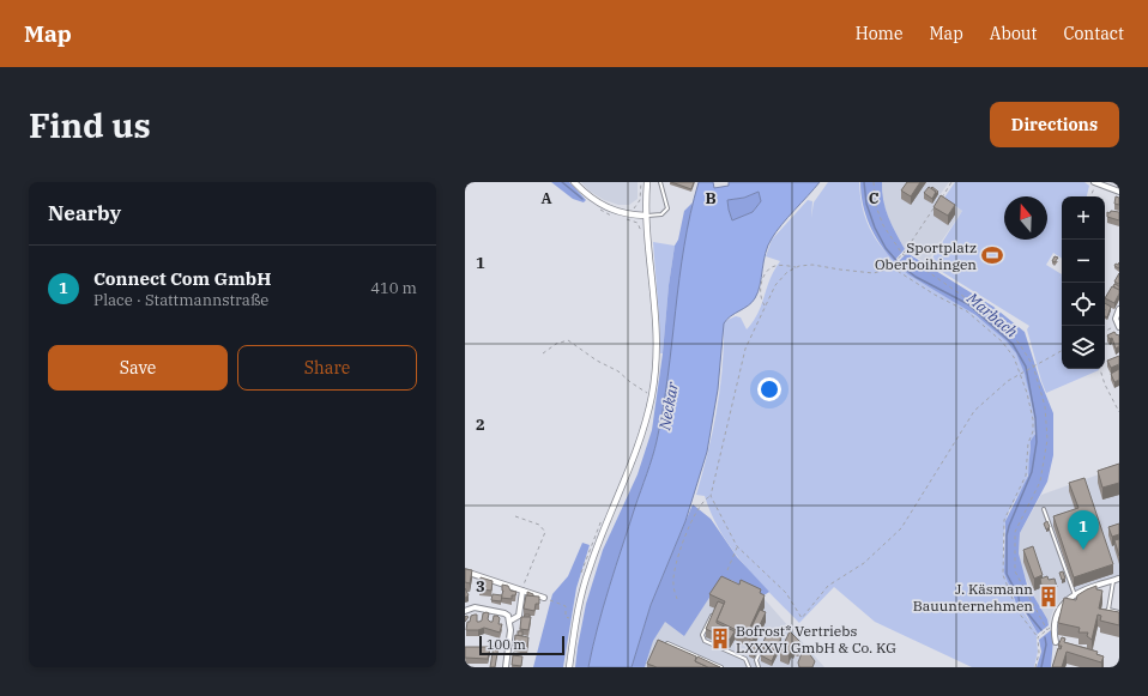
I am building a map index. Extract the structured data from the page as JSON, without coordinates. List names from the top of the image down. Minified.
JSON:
{"water":["Marbach","Neckar"],"places":{"sports":["Sportplatz Oberboihingen"],"building":["J. Käsmann Bauunternehmen","Bofrost* Vertriebs LXXXVI GmbH & Co. KG"]},"scale_bar":"100 m","north":"top","page":{"header":"Map","nav":["Home","Map","About","Contact"],"buttons":["Directions",["Save","Share"]],"title":"Find us","heading":"Nearby","map_buttons":["+","−"],"list":[{"mark":"1","name":"Connect Com GmbH","note":"Place · Stattmannstraße","value":"410 m"}],"pins":"1","scale":"100 m"},"grid":{"columns":["A","B","C"],"rows":["1","2","3"]}}
